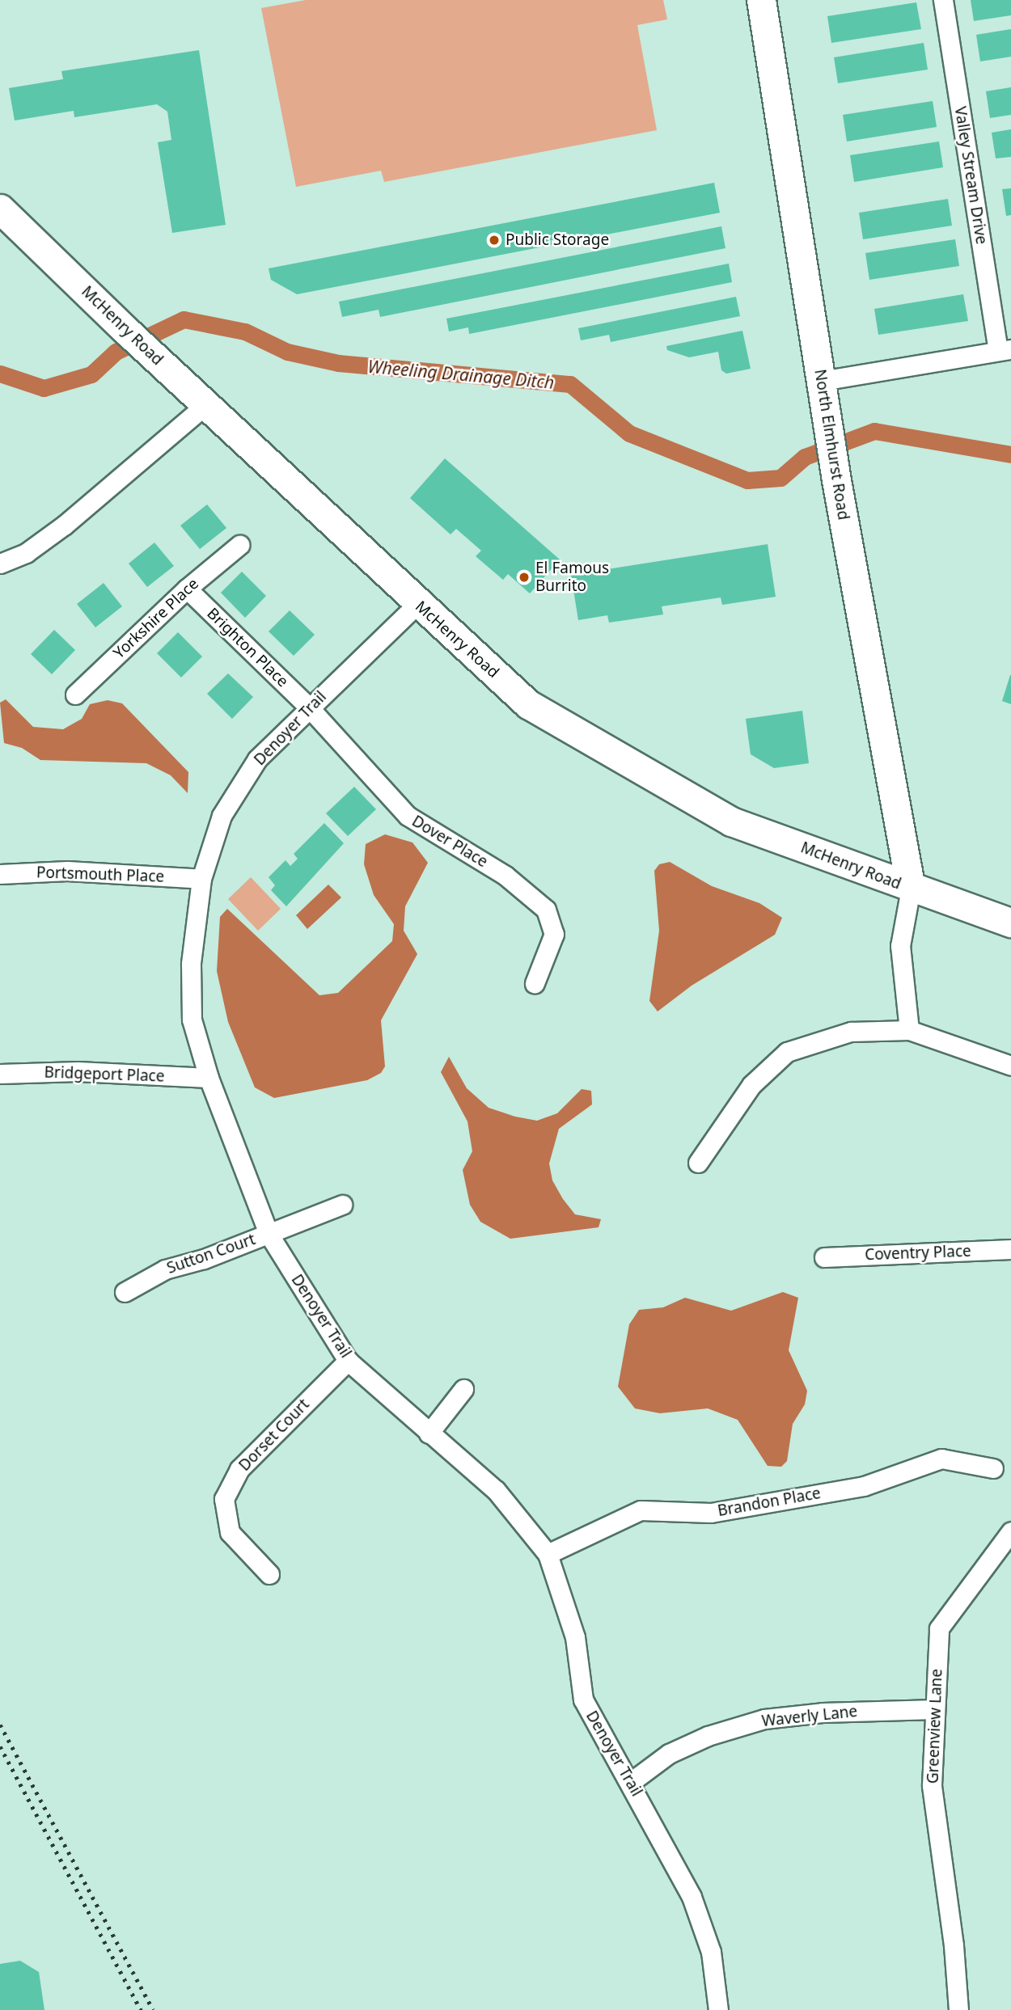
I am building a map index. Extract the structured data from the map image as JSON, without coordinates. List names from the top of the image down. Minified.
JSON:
{"streets":{"main road":["McHenry Road","North Elmhurst Road"],"street":["Valley Stream Drive","Yorkshire Place","Brighton Place","Denoyer Trail","Dover Place","Portsmouth Place","Bridgeport Place","Coventry Place","Sutton Court","Dorset Court","Brandon Place","Waverly Lane","Greenview Lane"]},"crossings":[["Valley Stream Drive","North Elmhurst Road"],["McHenry Road","North Elmhurst Road"],["McHenry Road","Denoyer Trail"],["Yorkshire Place","Brighton Place"],["Brighton Place","Denoyer Trail"],["Brighton Place","Dover Place"],["Denoyer Trail","Dover Place"],["Denoyer Trail","Portsmouth Place"],["Denoyer Trail","Bridgeport Place"],["Denoyer Trail","Sutton Court"],["Denoyer Trail","Dorset Court"],["Denoyer Trail","Brandon Place"],["Denoyer Trail","Waverly Lane"],["Waverly Lane","Greenview Lane"]],"water":["Wheeling Drainage Ditch"],"places":["Public Storage","El Famous Burrito"]}
